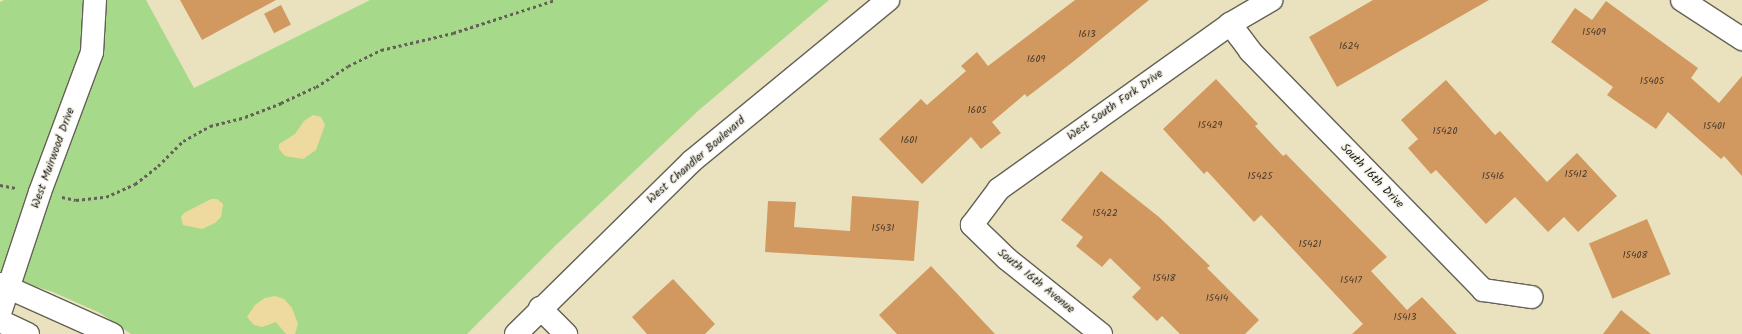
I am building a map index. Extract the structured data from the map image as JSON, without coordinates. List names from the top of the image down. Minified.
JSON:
{"streets":{"street":["West South Fork Drive","West Muirwood Drive","West Chandler Boulevard","South 16th Drive","South 16th Avenue"]},"crossings":[["West South Fork Drive","South 16th Drive"],["West South Fork Drive","South 16th Avenue"]],"house_numbers":["15409","1613","1624","1609","15405","1605","15429","15401","15420","1601","15412","15425","15416","15422","15431","15421","15408","15418","15417","15414","15413"]}
